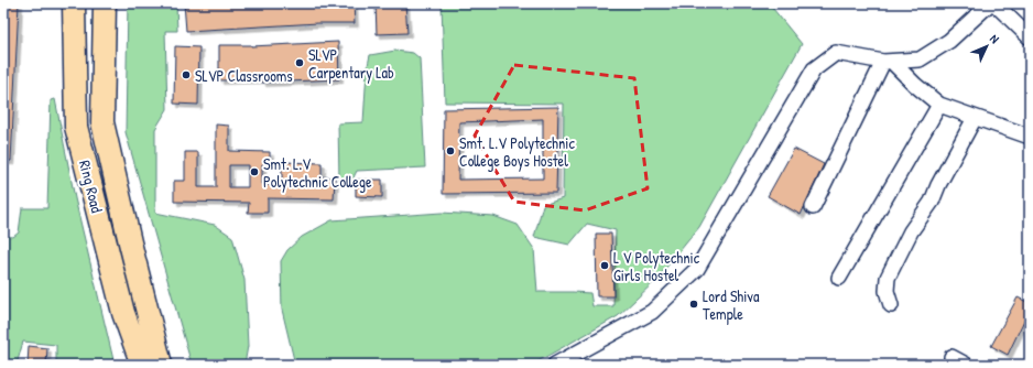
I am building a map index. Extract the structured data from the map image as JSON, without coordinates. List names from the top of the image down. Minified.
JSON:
{"streets":{"main road":["Ring Road"]},"places":["SLVP Carpentary Lab","SLVP Classrooms","Smt. L.V Polytechnic College Boys Hostel","Smt. L.V Polytechnic College","L V Polytechnic Girls Hostel","Lord Shiva Temple"],"north":"top right"}
